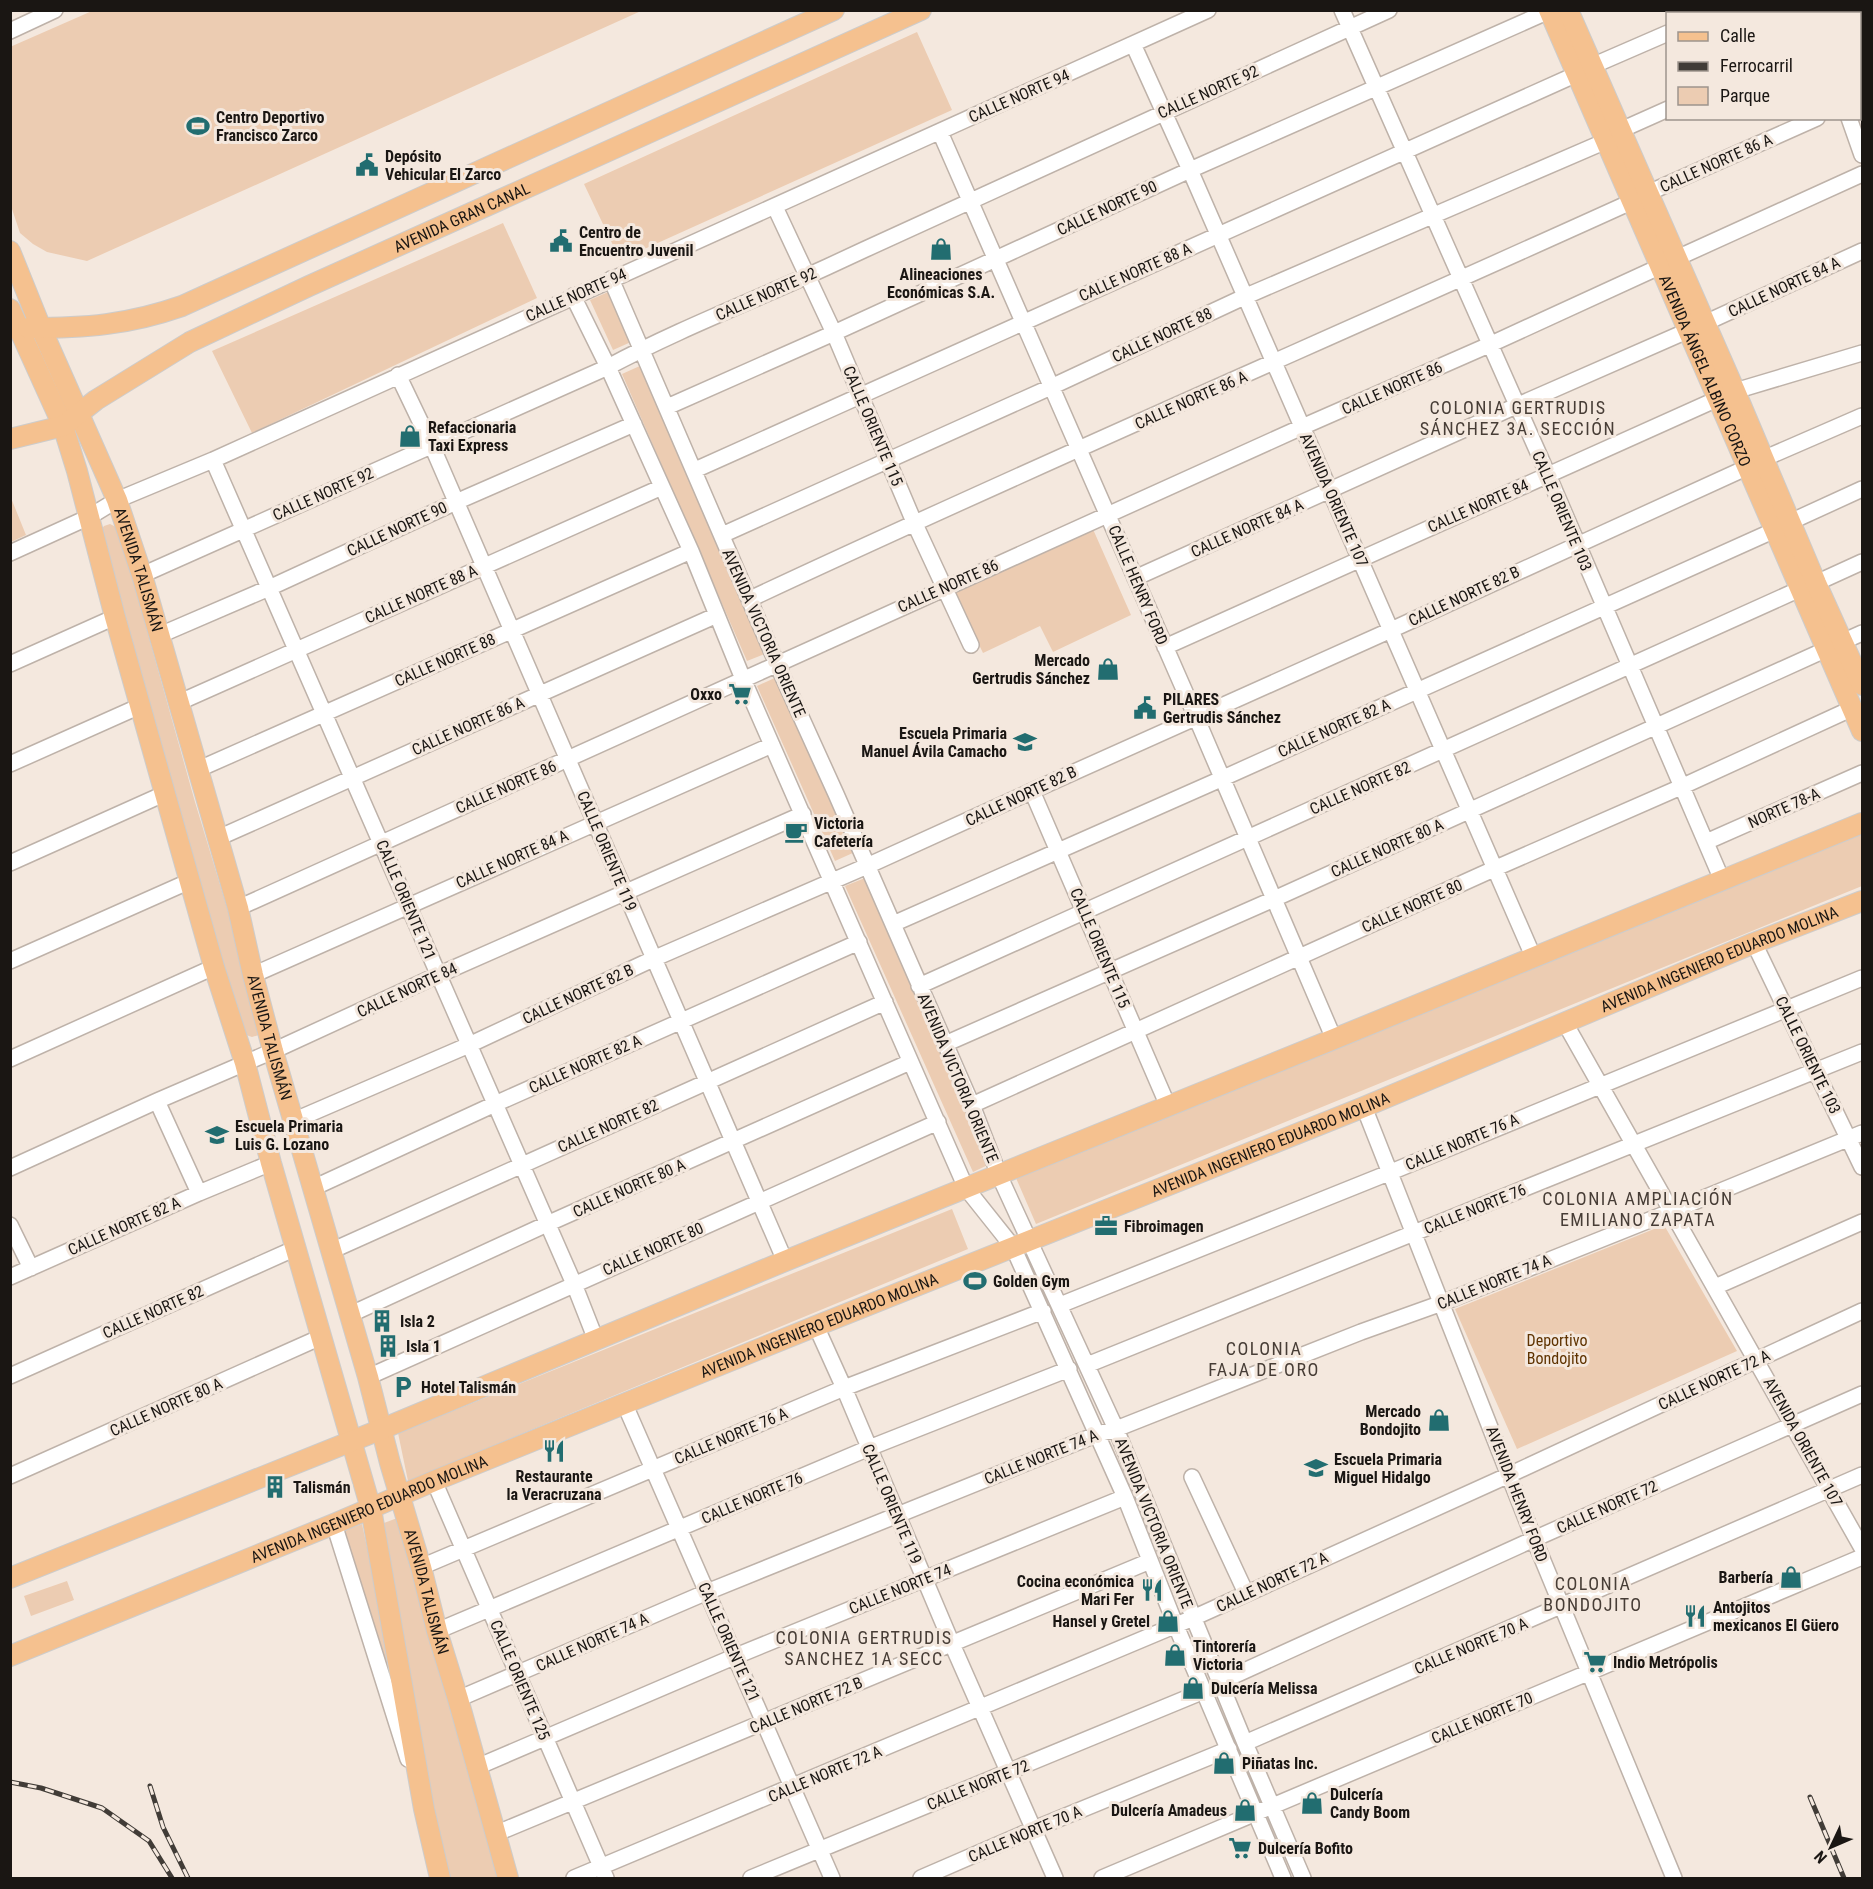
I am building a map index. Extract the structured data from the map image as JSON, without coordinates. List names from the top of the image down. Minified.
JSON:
{"streets":{"main road":["AVENIDA GRAN CANAL","AVENIDA ÁNGEL ALBINO CORZO","AVENIDA TALISMÁN","AVENIDA INGENIERO EDUARDO MOLINA"],"street":["CALLE NORTE 92","CALLE NORTE 94","CALLE NORTE 86 A","CALLE NORTE 90","CALLE NORTE 88 A","CALLE NORTE 84 A","CALLE NORTE 88","CALLE NORTE 86","CALLE ORIENTE 115","AVENIDA ORIENTE 107","CALLE NORTE 84","CALLE ORIENTE 103","CALLE HENRY FORD","CALLE NORTE 82 B","AVENIDA VICTORIA ORIENTE","CALLE NORTE 82 A","CALLE NORTE 82","NORTE 78-A","CALLE NORTE 80 A","CALLE ORIENTE 119","CALLE ORIENTE 121","CALLE NORTE 80","CALLE NORTE 76 A","CALLE NORTE 76","CALLE NORTE 74 A","CALLE NORTE 72 A","AVENIDA HENRY FORD","CALLE NORTE 72","CALLE NORTE 74","CALLE NORTE 70 A","CALLE ORIENTE 125","CALLE NORTE 72 B","CALLE NORTE 70"]},"crossings":[["CALLE NORTE 92","CALLE ORIENTE 115"],["CALLE NORTE 92","AVENIDA ORIENTE 107"],["CALLE NORTE 92","CALLE ORIENTE 103"],["CALLE NORTE 92","AVENIDA TALISMÁN"],["CALLE NORTE 92","CALLE HENRY FORD"],["CALLE NORTE 92","AVENIDA VICTORIA ORIENTE"],["CALLE NORTE 92","CALLE ORIENTE 119"],["CALLE NORTE 92","CALLE ORIENTE 121"],["CALLE NORTE 94","CALLE ORIENTE 115"],["CALLE NORTE 94","AVENIDA ORIENTE 107"],["CALLE NORTE 94","AVENIDA TALISMÁN"],["CALLE NORTE 94","CALLE HENRY FORD"],["CALLE NORTE 94","AVENIDA VICTORIA ORIENTE"],["CALLE NORTE 94","CALLE ORIENTE 119"],["CALLE NORTE 94","CALLE ORIENTE 121"],["CALLE NORTE 86 A","AVENIDA ÁNGEL ALBINO CORZO"],["CALLE NORTE 86 A","CALLE ORIENTE 115"],["CALLE NORTE 86 A","AVENIDA ORIENTE 107"],["CALLE NORTE 86 A","CALLE ORIENTE 103"],["CALLE NORTE 86 A","AVENIDA TALISMÁN"],["CALLE NORTE 86 A","CALLE HENRY FORD"],["CALLE NORTE 86 A","AVENIDA VICTORIA ORIENTE"],["CALLE NORTE 86 A","CALLE ORIENTE 119"],["CALLE NORTE 86 A","CALLE ORIENTE 121"],["CALLE NORTE 90","AVENIDA ÁNGEL ALBINO CORZO"],["CALLE NORTE 90","CALLE ORIENTE 115"],["CALLE NORTE 90","AVENIDA ORIENTE 107"],["CALLE NORTE 90","CALLE ORIENTE 103"],["CALLE NORTE 90","AVENIDA TALISMÁN"],["CALLE NORTE 90","CALLE HENRY FORD"],["CALLE NORTE 90","AVENIDA VICTORIA ORIENTE"],["CALLE NORTE 90","CALLE ORIENTE 119"],["CALLE NORTE 90","CALLE ORIENTE 121"],["AVENIDA GRAN CANAL","AVENIDA TALISMÁN"],["CALLE NORTE 88 A","AVENIDA ÁNGEL ALBINO CORZO"],["CALLE NORTE 88 A","CALLE ORIENTE 115"],["CALLE NORTE 88 A","AVENIDA ORIENTE 107"],["CALLE NORTE 88 A","CALLE ORIENTE 103"],["CALLE NORTE 88 A","AVENIDA TALISMÁN"],["CALLE NORTE 88 A","CALLE HENRY FORD"],["CALLE NORTE 88 A","AVENIDA VICTORIA ORIENTE"],["CALLE NORTE 88 A","CALLE ORIENTE 119"],["CALLE NORTE 88 A","CALLE ORIENTE 121"],["CALLE NORTE 84 A","AVENIDA ÁNGEL ALBINO CORZO"],["CALLE NORTE 84 A","AVENIDA ORIENTE 107"],["CALLE NORTE 84 A","CALLE ORIENTE 103"],["CALLE NORTE 84 A","AVENIDA TALISMÁN"],["CALLE NORTE 84 A","CALLE HENRY FORD"],["CALLE NORTE 84 A","AVENIDA VICTORIA ORIENTE"],["CALLE NORTE 84 A","CALLE ORIENTE 119"],["CALLE NORTE 84 A","CALLE ORIENTE 121"],["CALLE NORTE 88","AVENIDA ÁNGEL ALBINO CORZO"],["CALLE NORTE 88","CALLE ORIENTE 115"],["CALLE NORTE 88","AVENIDA ORIENTE 107"],["CALLE NORTE 88","CALLE ORIENTE 103"],["CALLE NORTE 88","AVENIDA TALISMÁN"],["CALLE NORTE 88","CALLE HENRY FORD"],["CALLE NORTE 88","AVENIDA VICTORIA ORIENTE"],["CALLE NORTE 88","CALLE ORIENTE 119"],["CALLE NORTE 88","CALLE ORIENTE 121"],["AVENIDA ÁNGEL ALBINO CORZO","CALLE NORTE 86"],["AVENIDA ÁNGEL ALBINO CORZO","CALLE NORTE 84"],["AVENIDA ÁNGEL ALBINO CORZO","CALLE NORTE 82 B"],["AVENIDA ÁNGEL ALBINO CORZO","CALLE NORTE 82 A"],["AVENIDA ÁNGEL ALBINO CORZO","CALLE NORTE 82"],["AVENIDA ÁNGEL ALBINO CORZO","CALLE NORTE 80 A"],["AVENIDA ÁNGEL ALBINO CORZO","CALLE NORTE 80"],["CALLE NORTE 86","CALLE ORIENTE 115"],["CALLE NORTE 86","AVENIDA ORIENTE 107"],["CALLE NORTE 86","CALLE ORIENTE 103"],["CALLE NORTE 86","AVENIDA TALISMÁN"],["CALLE NORTE 86","CALLE HENRY FORD"],["CALLE NORTE 86","AVENIDA VICTORIA ORIENTE"],["CALLE NORTE 86","CALLE ORIENTE 119"],["CALLE NORTE 86","CALLE ORIENTE 121"],["CALLE ORIENTE 115","CALLE NORTE 82 B"],["CALLE ORIENTE 115","CALLE NORTE 82 A"],["CALLE ORIENTE 115","CALLE NORTE 82"],["CALLE ORIENTE 115","CALLE NORTE 80 A"],["CALLE ORIENTE 115","CALLE NORTE 80"],["AVENIDA ORIENTE 107","CALLE NORTE 84"],["AVENIDA ORIENTE 107","CALLE NORTE 82 B"],["AVENIDA ORIENTE 107","CALLE NORTE 82 A"],["AVENIDA ORIENTE 107","CALLE NORTE 82"],["AVENIDA ORIENTE 107","CALLE NORTE 80 A"],["AVENIDA ORIENTE 107","CALLE NORTE 80"],["AVENIDA ORIENTE 107","AVENIDA INGENIERO EDUARDO MOLINA"],["AVENIDA ORIENTE 107","CALLE NORTE 76 A"],["AVENIDA ORIENTE 107","CALLE NORTE 76"],["AVENIDA ORIENTE 107","CALLE NORTE 74 A"],["AVENIDA ORIENTE 107","CALLE NORTE 72 A"],["AVENIDA ORIENTE 107","CALLE NORTE 72"],["AVENIDA ORIENTE 107","CALLE NORTE 70 A"],["CALLE NORTE 84","CALLE ORIENTE 103"],["CALLE NORTE 84","AVENIDA TALISMÁN"],["CALLE NORTE 84","CALLE HENRY FORD"],["CALLE NORTE 84","AVENIDA VICTORIA ORIENTE"],["CALLE NORTE 84","CALLE ORIENTE 119"],["CALLE NORTE 84","CALLE ORIENTE 121"],["CALLE ORIENTE 103","CALLE NORTE 82 B"],["CALLE ORIENTE 103","CALLE NORTE 82 A"],["CALLE ORIENTE 103","CALLE NORTE 82"],["CALLE ORIENTE 103","NORTE 78-A"],["CALLE ORIENTE 103","CALLE NORTE 80 A"],["CALLE ORIENTE 103","CALLE NORTE 80"],["CALLE ORIENTE 103","AVENIDA INGENIERO EDUARDO MOLINA"],["CALLE ORIENTE 103","CALLE NORTE 76 A"],["CALLE ORIENTE 103","CALLE NORTE 76"],["CALLE ORIENTE 103","CALLE NORTE 74 A"],["AVENIDA TALISMÁN","CALLE NORTE 82 B"],["AVENIDA TALISMÁN","CALLE NORTE 82 A"],["AVENIDA TALISMÁN","CALLE NORTE 82"],["AVENIDA TALISMÁN","CALLE NORTE 80 A"],["AVENIDA TALISMÁN","CALLE NORTE 80"],["AVENIDA TALISMÁN","AVENIDA INGENIERO EDUARDO MOLINA"],["AVENIDA TALISMÁN","CALLE NORTE 76 A"],["AVENIDA TALISMÁN","CALLE NORTE 76"],["AVENIDA TALISMÁN","CALLE NORTE 74 A"],["AVENIDA TALISMÁN","CALLE NORTE 74"],["AVENIDA TALISMÁN","CALLE NORTE 72 B"],["CALLE HENRY FORD","CALLE NORTE 82 B"],["CALLE HENRY FORD","CALLE NORTE 82 A"],["CALLE HENRY FORD","CALLE NORTE 82"],["CALLE HENRY FORD","CALLE NORTE 80 A"],["CALLE HENRY FORD","CALLE NORTE 80"],["CALLE NORTE 82 B","AVENIDA VICTORIA ORIENTE"],["CALLE NORTE 82 B","CALLE ORIENTE 119"],["CALLE NORTE 82 B","CALLE ORIENTE 121"],["AVENIDA VICTORIA ORIENTE","CALLE NORTE 82 A"],["AVENIDA VICTORIA ORIENTE","CALLE NORTE 82"],["AVENIDA VICTORIA ORIENTE","CALLE NORTE 80 A"],["AVENIDA VICTORIA ORIENTE","CALLE NORTE 80"],["AVENIDA VICTORIA ORIENTE","AVENIDA INGENIERO EDUARDO MOLINA"],["AVENIDA VICTORIA ORIENTE","CALLE NORTE 76 A"],["AVENIDA VICTORIA ORIENTE","CALLE NORTE 76"],["AVENIDA VICTORIA ORIENTE","CALLE NORTE 74 A"],["AVENIDA VICTORIA ORIENTE","CALLE NORTE 72 A"],["AVENIDA VICTORIA ORIENTE","CALLE NORTE 72"],["AVENIDA VICTORIA ORIENTE","CALLE NORTE 74"],["AVENIDA VICTORIA ORIENTE","CALLE NORTE 70 A"],["AVENIDA VICTORIA ORIENTE","CALLE NORTE 72 B"],["AVENIDA VICTORIA ORIENTE","CALLE NORTE 70"],["CALLE NORTE 82 A","CALLE ORIENTE 119"],["CALLE NORTE 82 A","CALLE ORIENTE 121"],["CALLE NORTE 82","CALLE ORIENTE 119"],["CALLE NORTE 82","CALLE ORIENTE 121"],["CALLE NORTE 80 A","CALLE ORIENTE 119"],["CALLE NORTE 80 A","CALLE ORIENTE 121"],["CALLE ORIENTE 119","CALLE NORTE 80"],["CALLE ORIENTE 119","AVENIDA INGENIERO EDUARDO MOLINA"],["CALLE ORIENTE 119","CALLE NORTE 76 A"],["CALLE ORIENTE 119","CALLE NORTE 76"],["CALLE ORIENTE 119","CALLE NORTE 74 A"],["CALLE ORIENTE 119","CALLE NORTE 72 A"],["CALLE ORIENTE 119","CALLE NORTE 72"],["CALLE ORIENTE 119","CALLE NORTE 74"],["CALLE ORIENTE 119","CALLE NORTE 70 A"],["CALLE ORIENTE 119","CALLE NORTE 72 B"],["CALLE ORIENTE 121","CALLE NORTE 80"],["CALLE ORIENTE 121","AVENIDA INGENIERO EDUARDO MOLINA"],["CALLE ORIENTE 121","CALLE NORTE 76 A"],["CALLE ORIENTE 121","CALLE NORTE 76"],["CALLE ORIENTE 121","CALLE NORTE 74 A"],["CALLE ORIENTE 121","CALLE NORTE 72 A"],["CALLE ORIENTE 121","CALLE NORTE 72"],["CALLE ORIENTE 121","CALLE NORTE 74"],["CALLE ORIENTE 121","CALLE NORTE 72 B"],["AVENIDA INGENIERO EDUARDO MOLINA","AVENIDA HENRY FORD"],["AVENIDA INGENIERO EDUARDO MOLINA","CALLE ORIENTE 125"],["CALLE NORTE 76 A","AVENIDA HENRY FORD"],["CALLE NORTE 76 A","CALLE ORIENTE 125"],["CALLE NORTE 76","AVENIDA HENRY FORD"],["CALLE NORTE 76","CALLE ORIENTE 125"],["CALLE NORTE 74 A","AVENIDA HENRY FORD"],["CALLE NORTE 74 A","CALLE ORIENTE 125"],["CALLE NORTE 72 A","AVENIDA HENRY FORD"],["CALLE NORTE 72 A","CALLE ORIENTE 125"],["AVENIDA HENRY FORD","CALLE NORTE 72"],["AVENIDA HENRY FORD","CALLE NORTE 70 A"],["AVENIDA HENRY FORD","CALLE NORTE 70"],["CALLE NORTE 74","CALLE ORIENTE 125"],["CALLE ORIENTE 125","CALLE NORTE 72 B"]],"districts":["COLONIA GERTRUDIS SÁNCHEZ 3A. SECCIÓN","COLONIA AMPLIACIÓN EMILIANO ZAPATA","COLONIA FAJA DE ORO","COLONIA BONDOJITO","COLONIA GERTRUDIS SANCHEZ 1A SECC"],"parks":["Deportivo Bondojito"],"places":{"sports":["Centro Deportivo Francisco Zarco","Golden Gym"],"public building":["Depósito Vehicular El Zarco","Centro de Encuentro Juvenil","PILARES Gertrudis Sánchez"],"shop":["Alineaciones Económicas S.A.","Refaccionaria Taxi Express","Mercado Gertrudis Sánchez","Mercado Bondojito","Barbería","Hansel y Gretel","Tintorería Victoria","Dulcería Melissa","Piñatas Inc.","Dulcería Candy Boom","Dulcería Amadeus"],"supermarket":["Oxxo","Indio Metrópolis","Dulcería Bofito"],"school or university":["Escuela Primaria Manuel Ávila Camacho","Escuela Primaria Luis G. Lozano","Escuela Primaria Miguel Hidalgo"],"cafe":["Victoria Cafetería"],"office":["Fibroimagen"],"building":["Isla 2","Isla 1","Talismán"],"parking":["Hotel Talismán"],"restaurant":["Restaurante la Veracruzana","Cocina económica Mari Fer","Antojitos mexicanos El Güero"]},"legend":["Calle","Ferrocarril","Parque"],"north":"bottom left"}
